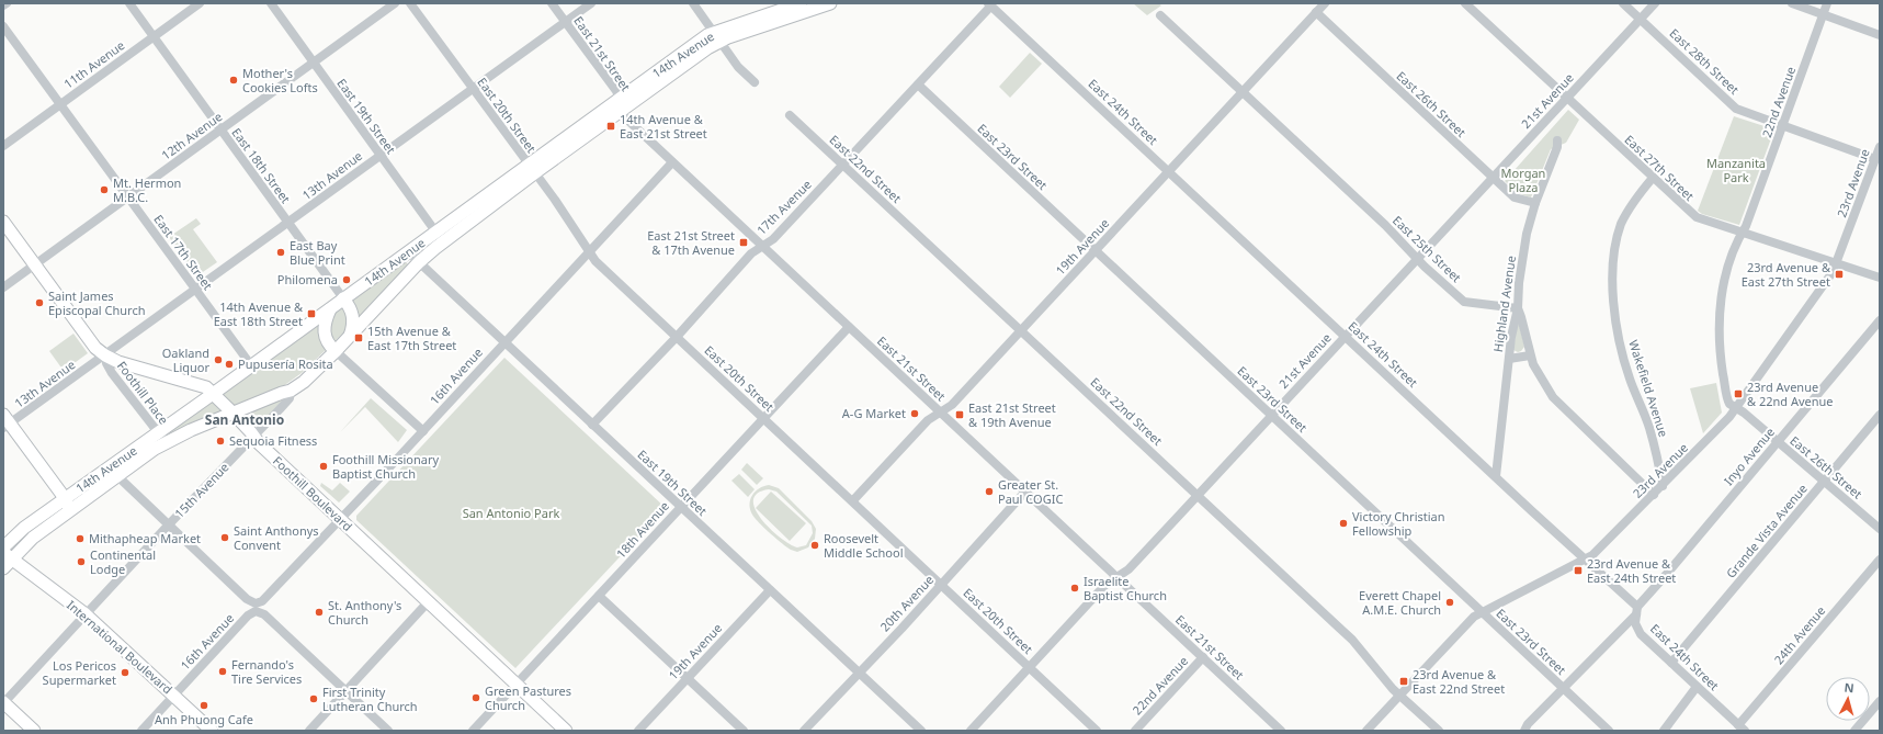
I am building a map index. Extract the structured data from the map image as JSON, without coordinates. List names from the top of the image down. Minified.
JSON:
{"streets":{"main road":["14th Avenue","15th Avenue","Foothill Boulevard","International Boulevard"],"street":["East 21st Street","East 28th Street","11th Avenue","21st Avenue","22nd Avenue","East 26th Street","East 24th Street","East 20th Street","East 19th Street","12th Avenue","East 23rd Street","East 18th Street","East 27th Street","East 22nd Street","13th Avenue","23rd Avenue","17th Avenue","19th Avenue","East 25th Street","East 17th Street","Highland Avenue","16th Avenue","Wakefield Avenue","Foothill Place","Inyo Avenue","18th Avenue","Grande Vista Avenue","20th Avenue","24th Avenue"]},"crossings":[["East 21st Street","14th Avenue"],["East 21st Street","21st Avenue"],["East 21st Street","22nd Avenue"],["East 21st Street","13th Avenue"],["East 21st Street","17th Avenue"],["East 21st Street","19th Avenue"],["East 21st Street","16th Avenue"],["East 21st Street","18th Avenue"],["East 21st Street","20th Avenue"],["14th Avenue","East 20th Street"],["14th Avenue","East 19th Street"],["14th Avenue","East 18th Street"],["14th Avenue","East 17th Street"],["14th Avenue","Foothill Place"],["14th Avenue","15th Avenue"],["14th Avenue","Foothill Boulevard"],["14th Avenue","International Boulevard"],["East 28th Street","21st Avenue"],["East 28th Street","22nd Avenue"],["East 28th Street","23rd Avenue"],["11th Avenue","East 18th Street"],["11th Avenue","East 17th Street"],["21st Avenue","East 26th Street"],["21st Avenue","East 24th Street"],["21st Avenue","East 20th Street"],["21st Avenue","East 23rd Street"],["21st Avenue","East 27th Street"],["21st Avenue","East 22nd Street"],["21st Avenue","East 25th Street"],["22nd Avenue","East 26th Street"],["22nd Avenue","East 27th Street"],["22nd Avenue","23rd Avenue"],["East 26th Street","23rd Avenue"],["East 26th Street","19th Avenue"],["East 26th Street","Highland Avenue"],["East 26th Street","Inyo Avenue"],["East 26th Street","Grande Vista Avenue"],["East 24th Street","23rd Avenue"],["East 24th Street","17th Avenue"],["East 24th Street","19th Avenue"],["East 24th Street","Highland Avenue"],["East 24th Street","Inyo Avenue"],["East 24th Street","Grande Vista Avenue"],["East 24th Street","24th Avenue"],["East 20th Street","13th Avenue"],["East 20th Street","17th Avenue"],["East 20th Street","19th Avenue"],["East 20th Street","16th Avenue"],["East 20th Street","18th Avenue"],["East 20th Street","20th Avenue"],["East 19th Street","12th Avenue"],["East 19th Street","13th Avenue"],["East 19th Street","17th Avenue"],["East 19th Street","19th Avenue"],["East 19th Street","16th Avenue"],["East 19th Street","15th Avenue"],["East 19th Street","18th Avenue"],["East 19th Street","20th Avenue"],["12th Avenue","East 18th Street"],["12th Avenue","East 17th Street"],["12th Avenue","Foothill Boulevard"],["East 23rd Street","23rd Avenue"],["East 23rd Street","17th Avenue"],["East 23rd Street","19th Avenue"],["East 23rd Street","Inyo Avenue"],["East 18th Street","13th Avenue"],["East 27th Street","23rd Avenue"],["East 27th Street","Wakefield Avenue"],["East 22nd Street","23rd Avenue"],["East 22nd Street","17th Avenue"],["East 22nd Street","19th Avenue"],["13th Avenue","East 17th Street"],["13th Avenue","Foothill Place"],["13th Avenue","Foothill Boulevard"],["23rd Avenue","Wakefield Avenue"],["19th Avenue","East 25th Street"],["East 25th Street","Highland Avenue"],["16th Avenue","Foothill Boulevard"],["16th Avenue","International Boulevard"],["Foothill Place","Foothill Boulevard"],["15th Avenue","Foothill Boulevard"],["15th Avenue","International Boulevard"],["Foothill Boulevard","18th Avenue"]],"districts":["San Antonio"],"parks":["Manzanita Park","Morgan Plaza","San Antonio Park"],"places":{"other":["Mother's Cookies Lofts","Mt. Hermon M.B.C.","East Bay Blue Print","Philomena","Saint James Episcopal Church","Oakland Liquor","Pupusería Rosita","A-G Market","Sequoia Fitness","Foothill Missionary Baptist Church","Greater St. Paul COGIC","Victory Christian Fellowship","Saint Anthonys Convent","Mithapheap Market","Roosevelt Middle School","Continental Lodge","Israelite Baptist Church","Everett Chapel A.M.E. Church","St. Anthony's Church","Fernando's Tire Services","Los Pericos Supermarket","Green Pastures Church","First Trinity Lutheran Church","Anh Phuong Cafe"],"transit":["14th Avenue & East 21st Street","East 21st Street & 17th Avenue","23rd Avenue & East 27th Street","14th Avenue & East 18th Street","15th Avenue & East 17th Street","23rd Avenue & 22nd Avenue","East 21st Street & 19th Avenue","23rd Avenue & East 24th Street","23rd Avenue & East 22nd Street"]},"north":"top"}
